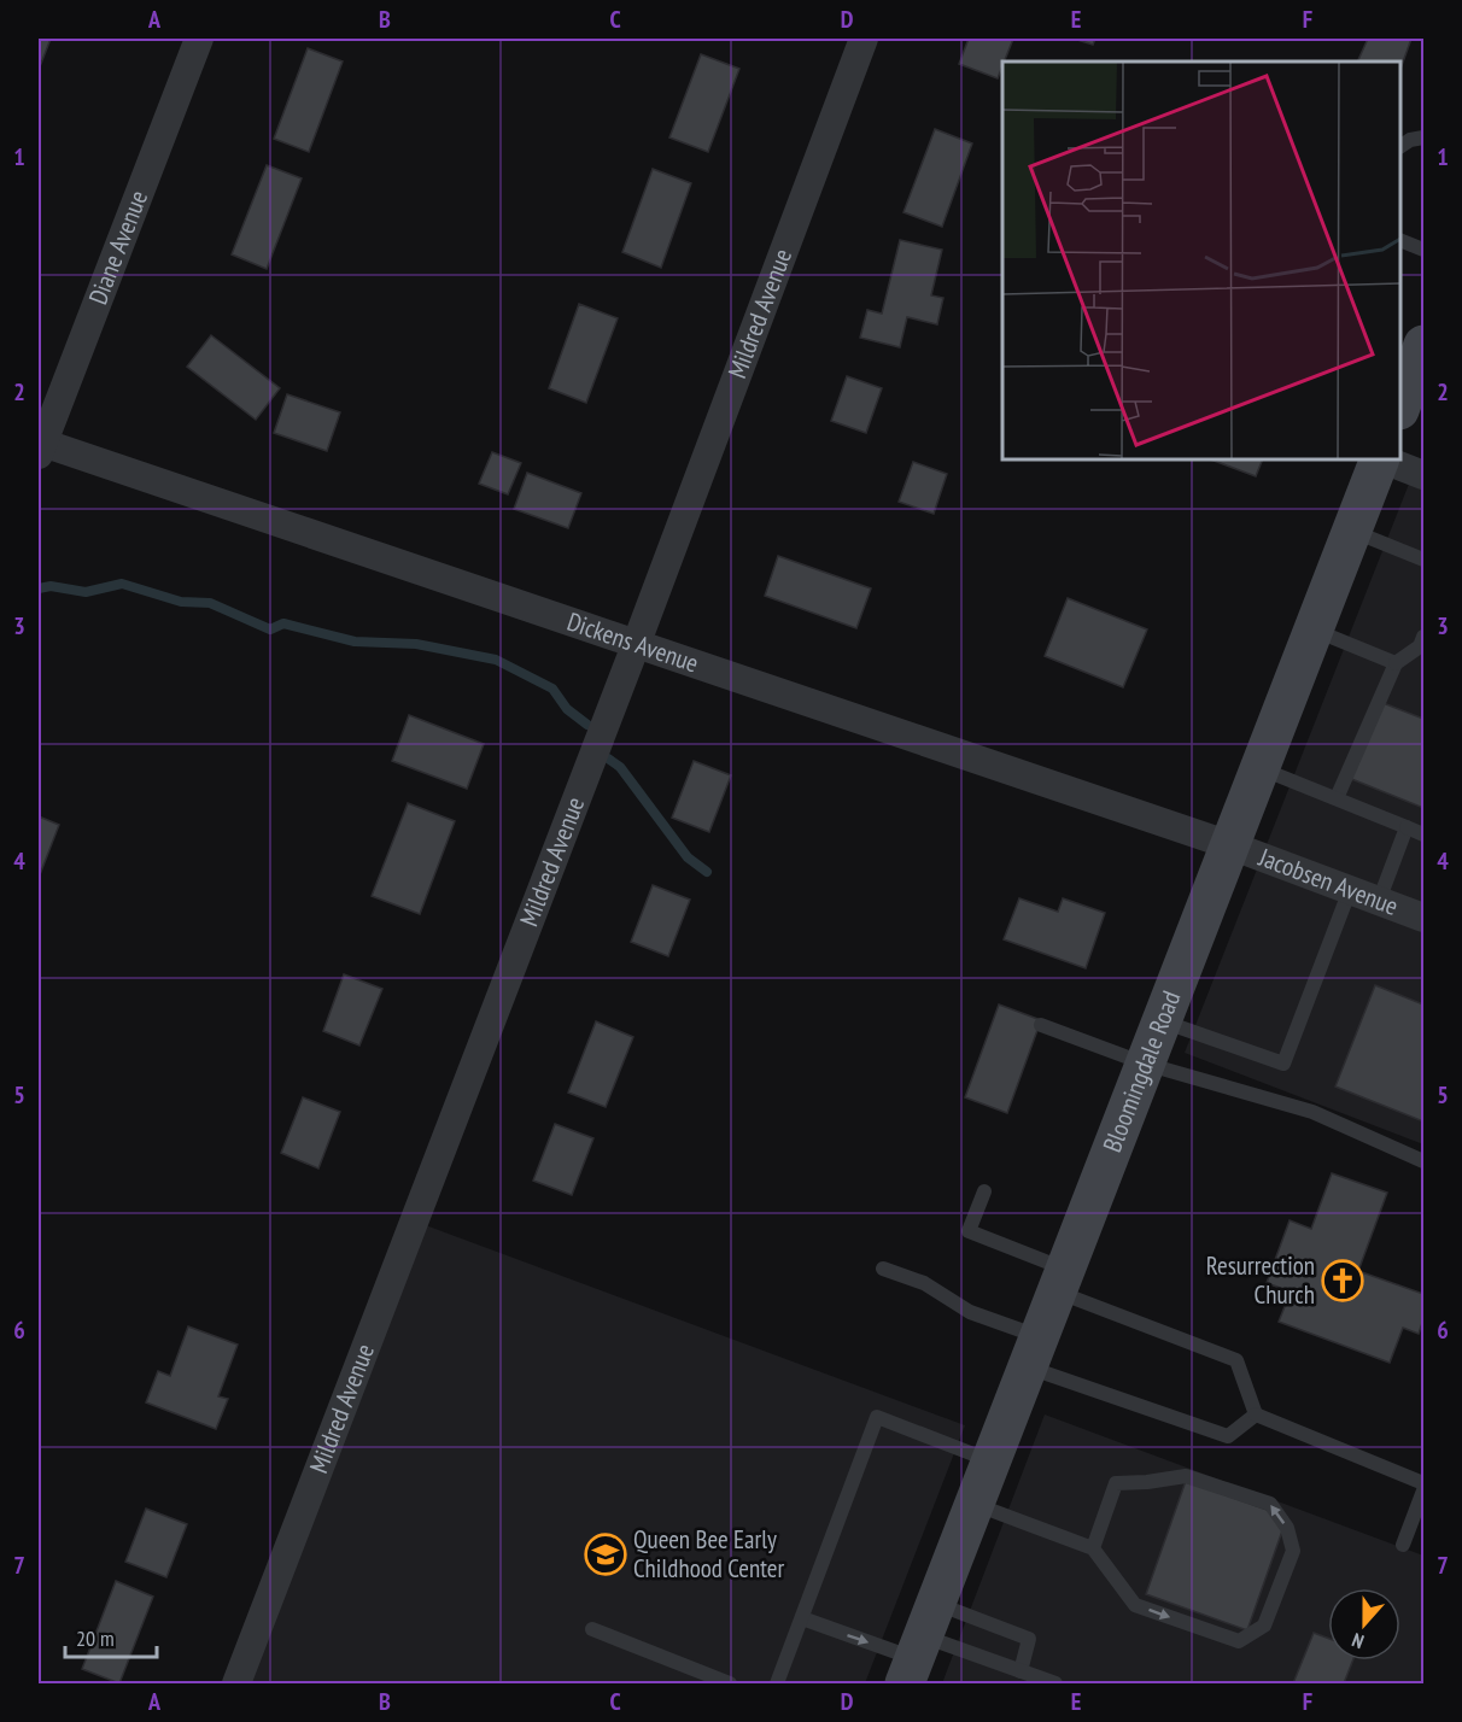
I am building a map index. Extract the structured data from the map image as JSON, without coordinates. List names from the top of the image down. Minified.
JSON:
{"streets":{"main road":["Bloomingdale Road"],"street":["Diane Avenue","Mildred Avenue","Dickens Avenue","Jacobsen Avenue"]},"crossings":[["Diane Avenue","Dickens Avenue"],["Mildred Avenue","Dickens Avenue"],["Dickens Avenue","Jacobsen Avenue"],["Dickens Avenue","Bloomingdale Road"],["Jacobsen Avenue","Bloomingdale Road"]],"places":{"church":["Resurrection Church"],"school or university":["Queen Bee Early Childhood Center"]},"scale_bar":"20 m","north":"bottom","grid":{"columns":["A","B","C","D","E","F"],"rows":["1","2","3","4","5","6","7"]}}
